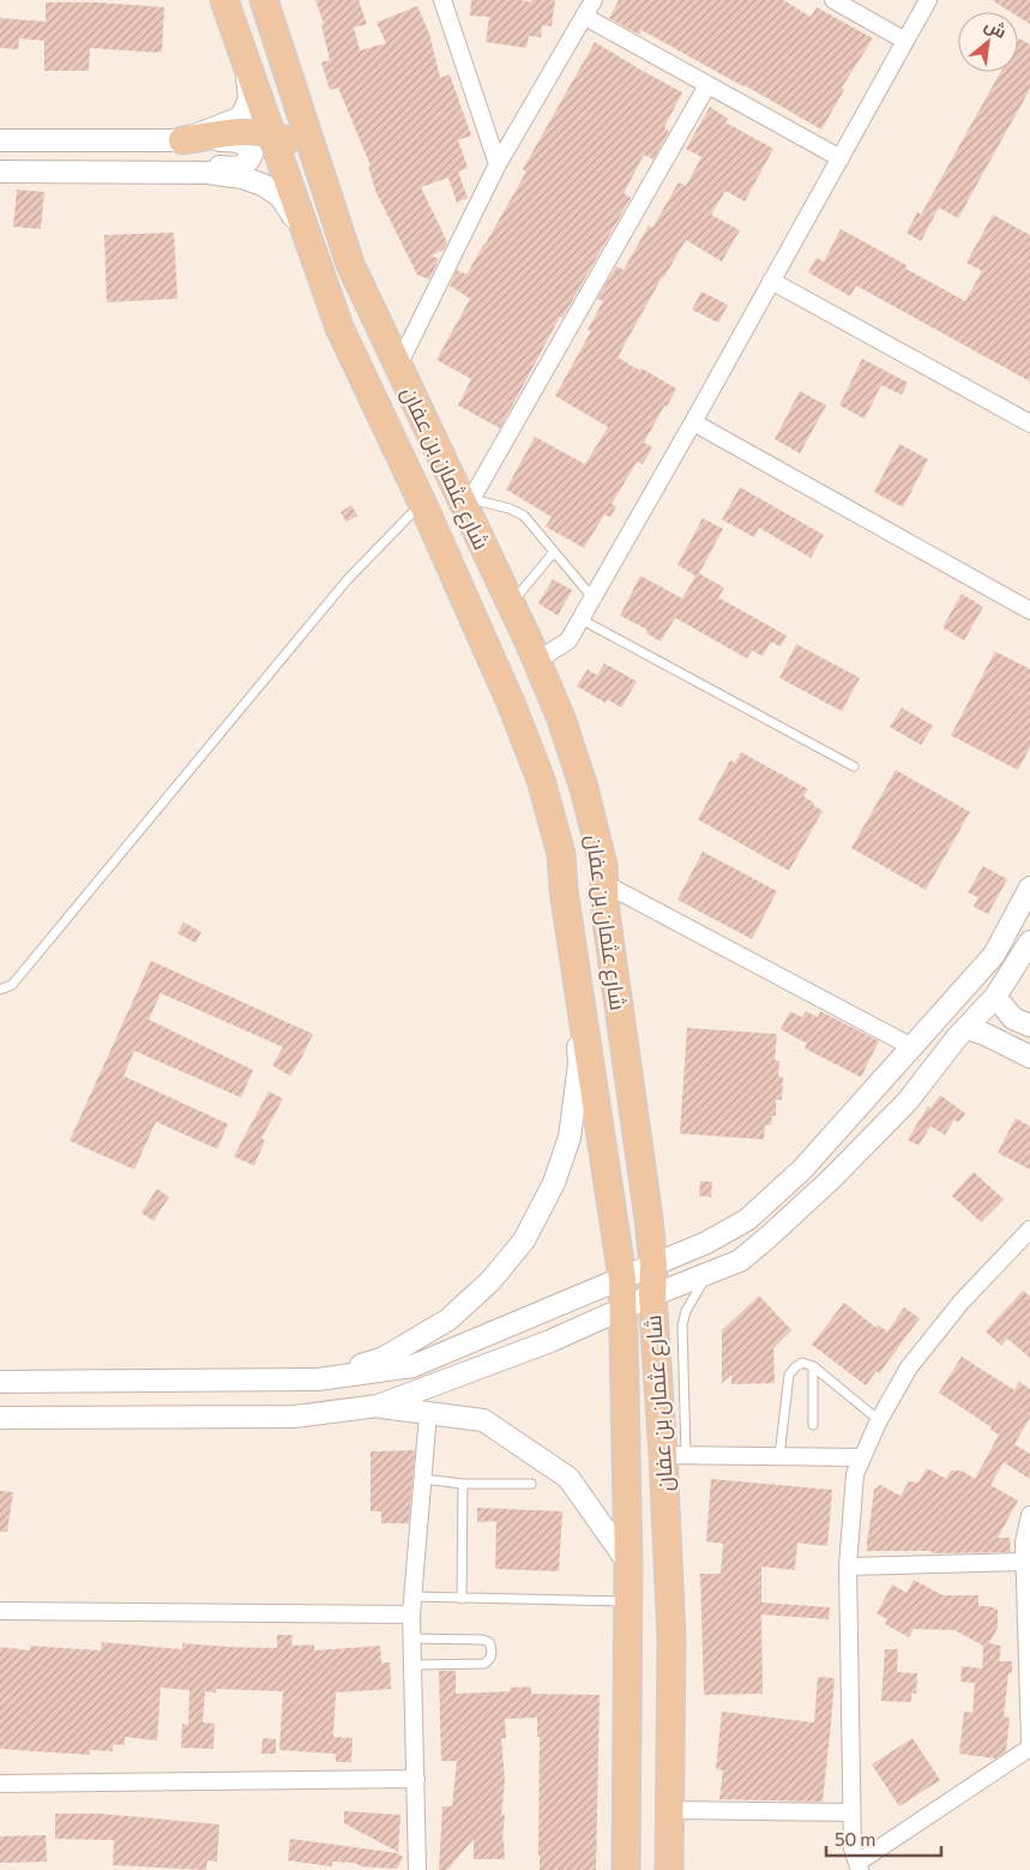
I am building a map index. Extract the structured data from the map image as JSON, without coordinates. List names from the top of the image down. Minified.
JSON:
{"streets":{"main road":["شارع عثمان بن عفان"]},"scale_bar":"50 m","north":"top right"}
